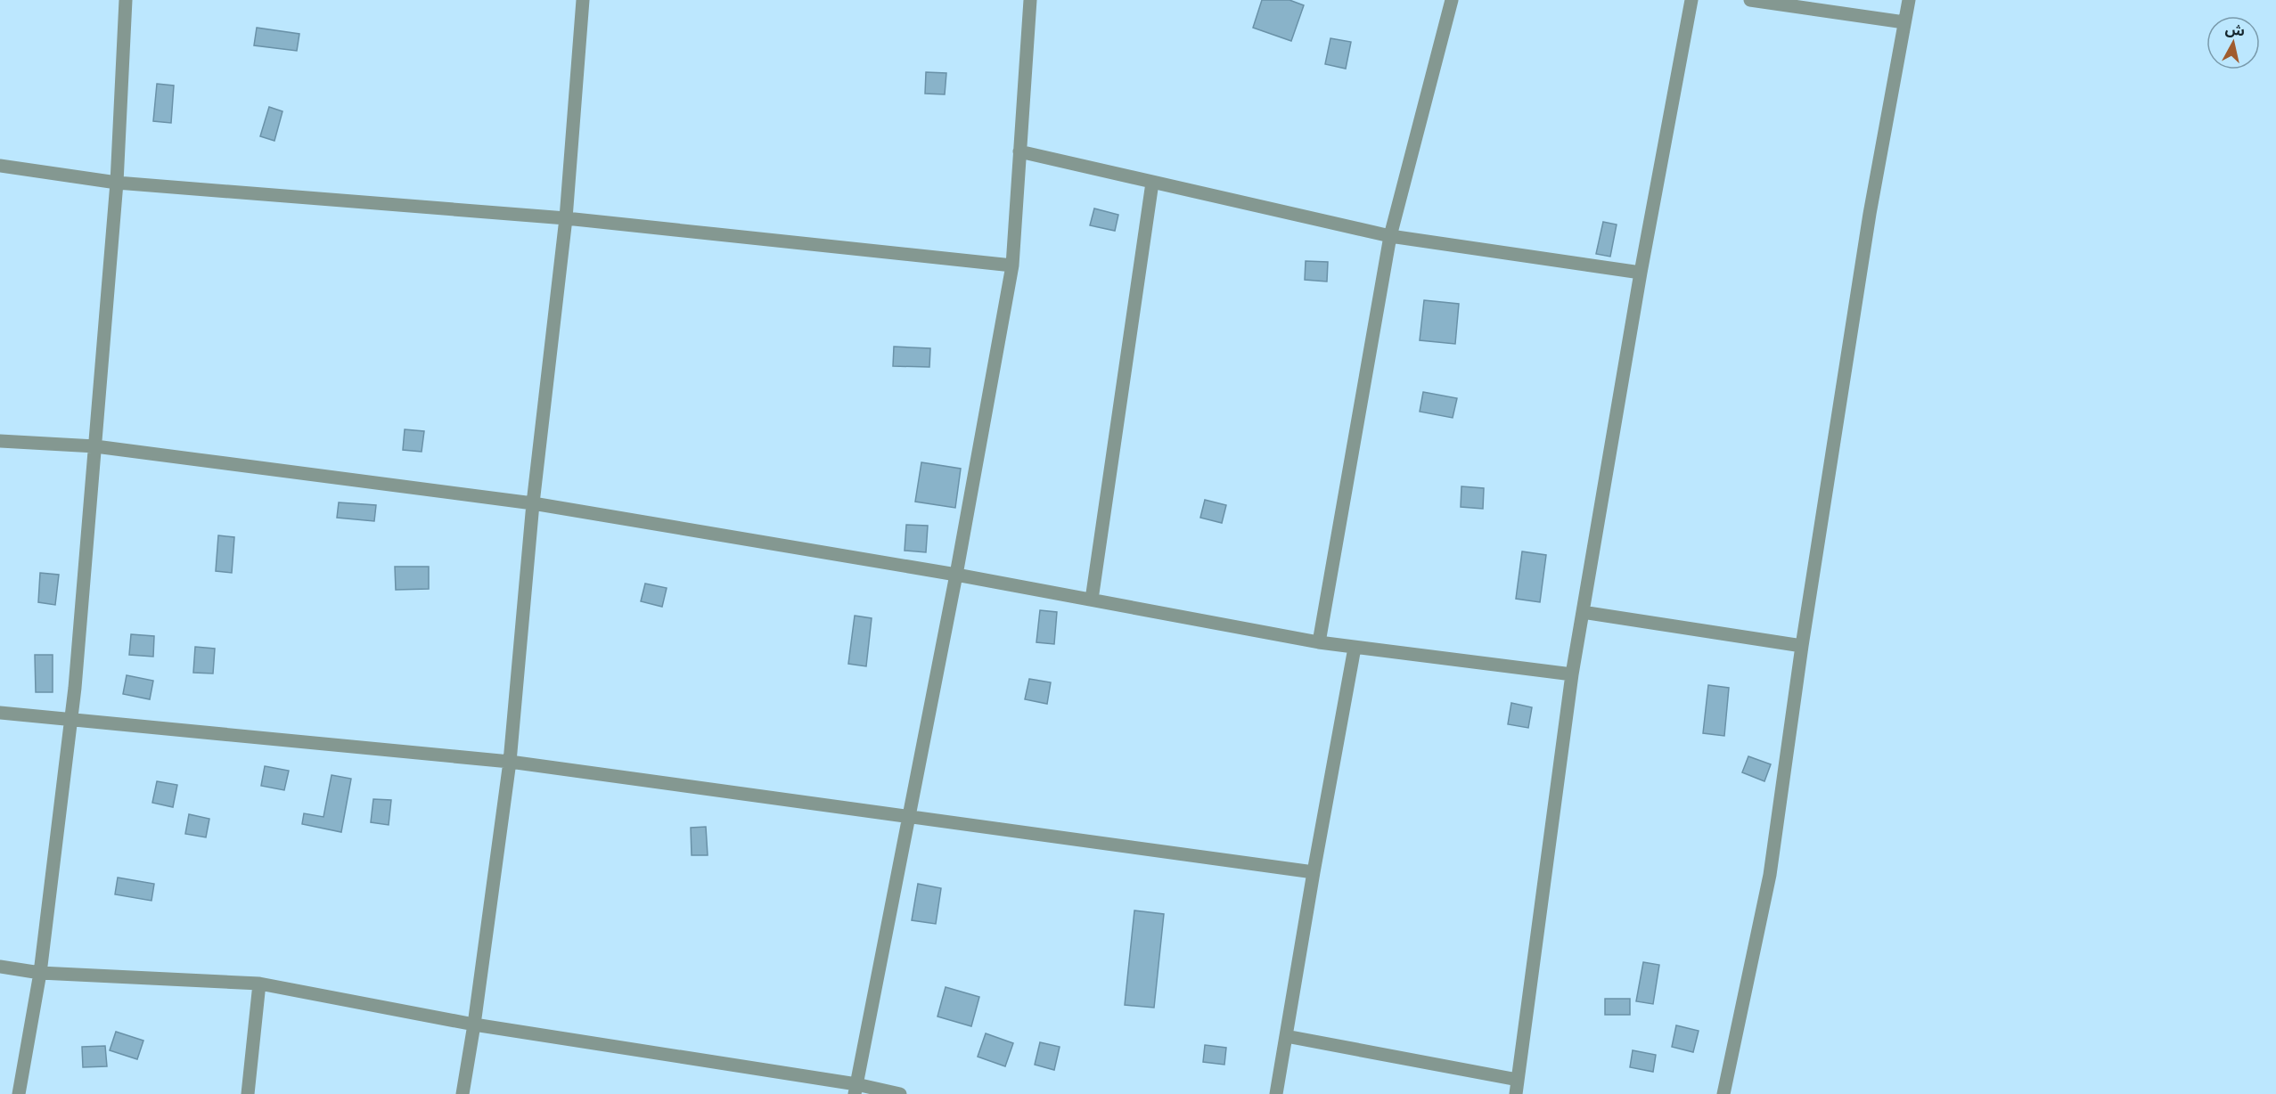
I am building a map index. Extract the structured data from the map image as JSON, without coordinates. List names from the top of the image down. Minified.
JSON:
{"north":"top"}
